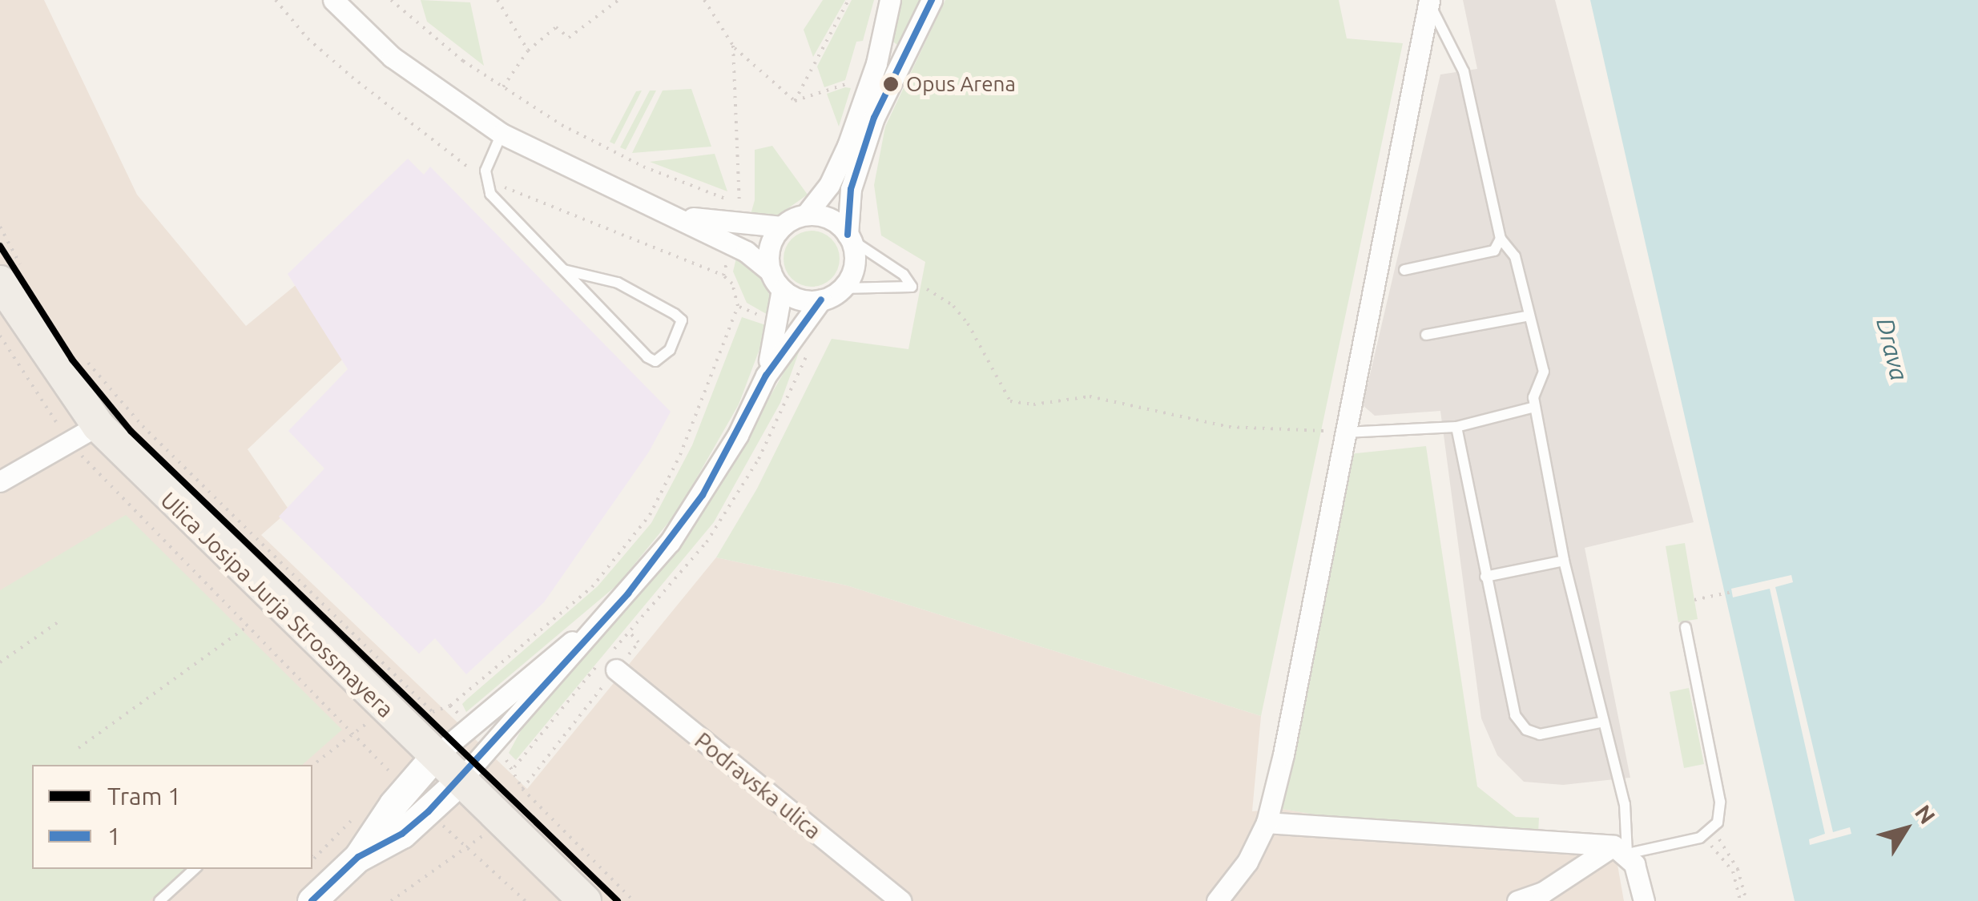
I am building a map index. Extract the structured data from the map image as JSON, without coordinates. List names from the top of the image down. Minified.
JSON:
{"streets":{"main road":["Ulica Josipa Jurja Strossmayera"],"street":["Podravska ulica"]},"water":["Drava"],"places":["Opus Arena"],"lines":["transit line 1","tram line 1"],"legend":["Tram 1","1"],"north":"top right"}
